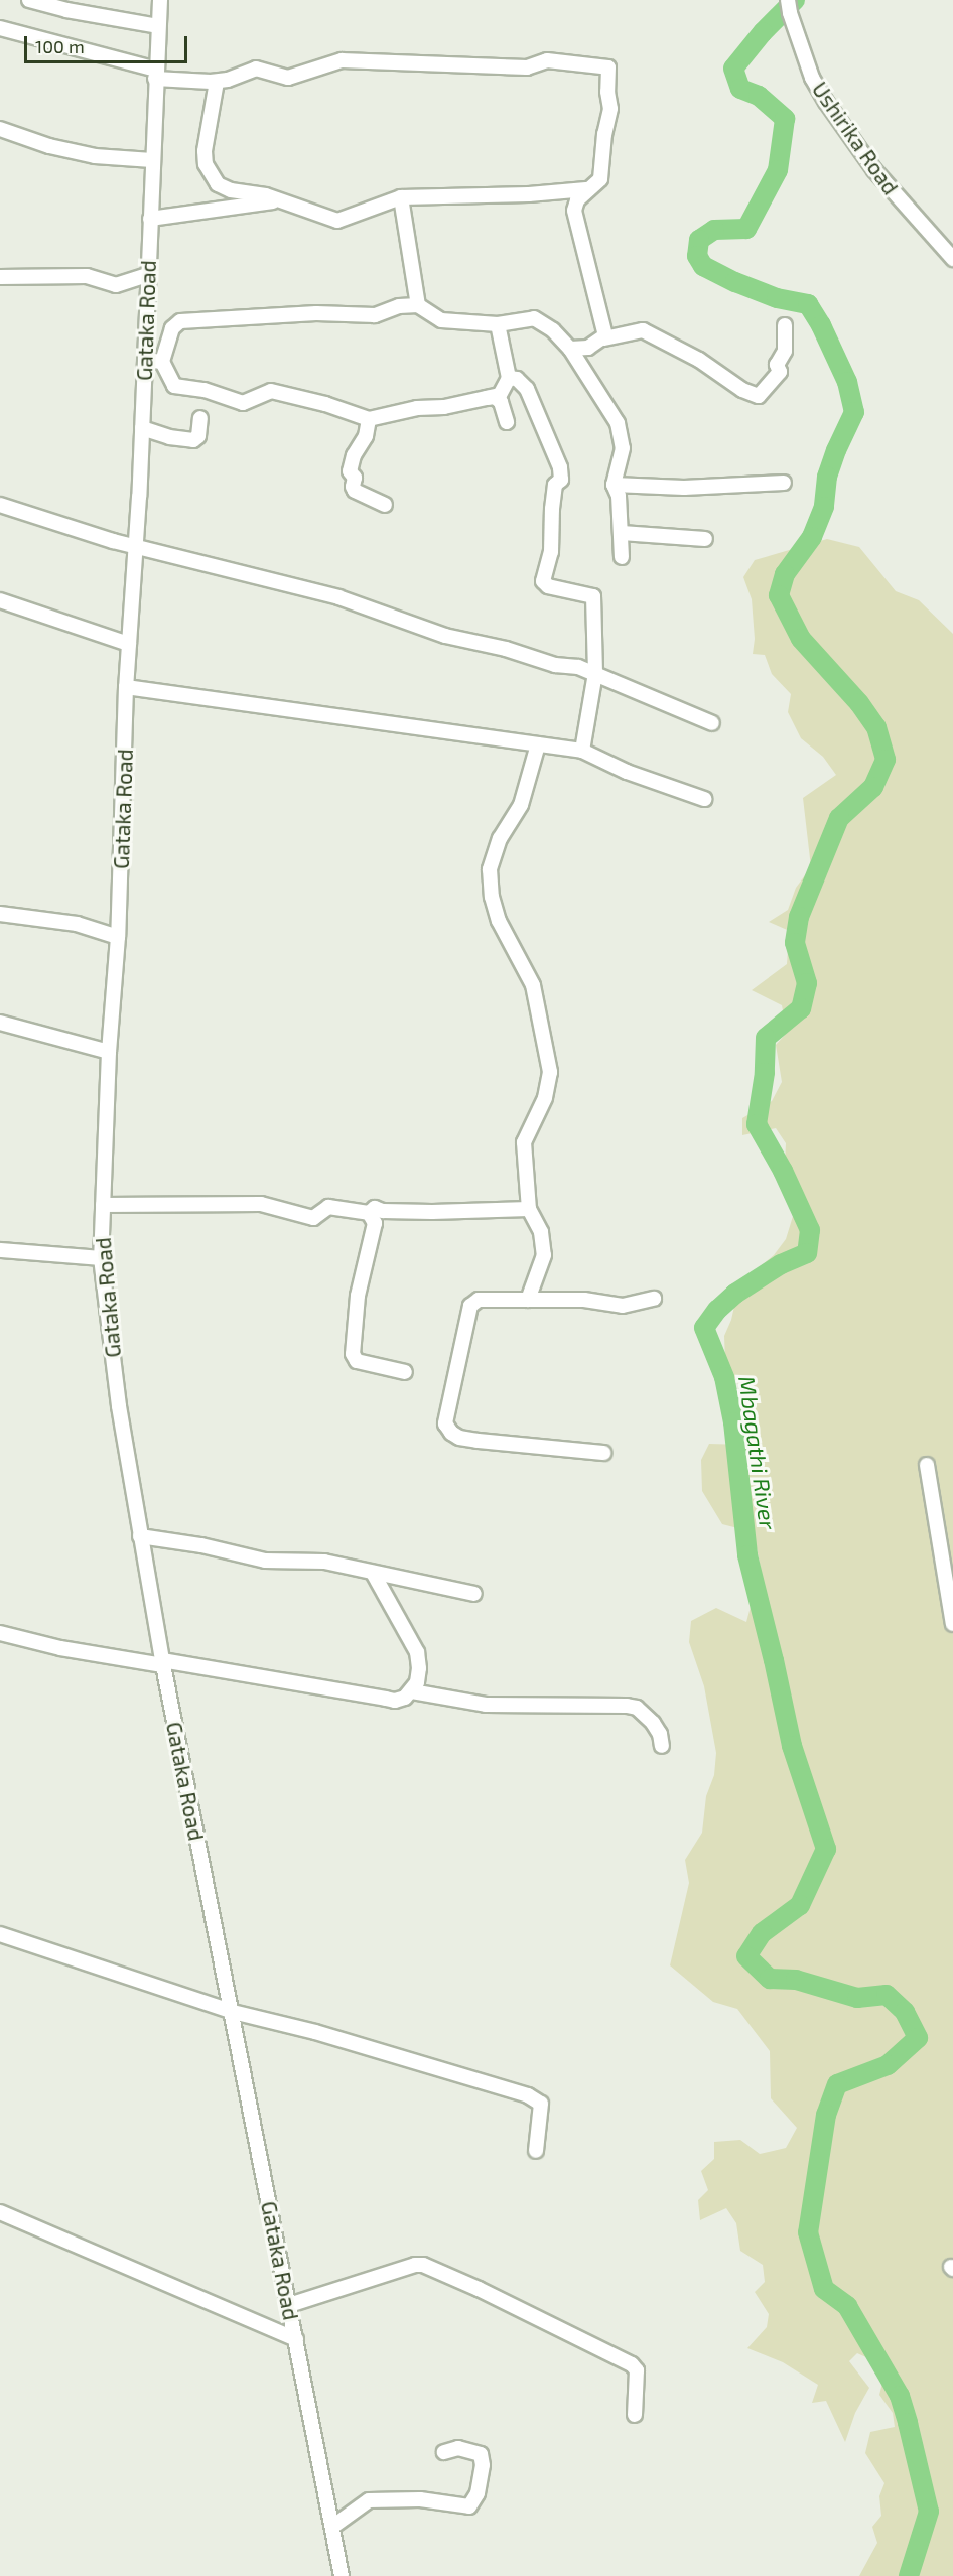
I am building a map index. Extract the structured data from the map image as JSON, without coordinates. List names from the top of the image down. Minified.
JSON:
{"streets":{"street":["Ushirika Road","Gataka Road"]},"water":["Mbagathi River"],"scale_bar":"100 m"}
